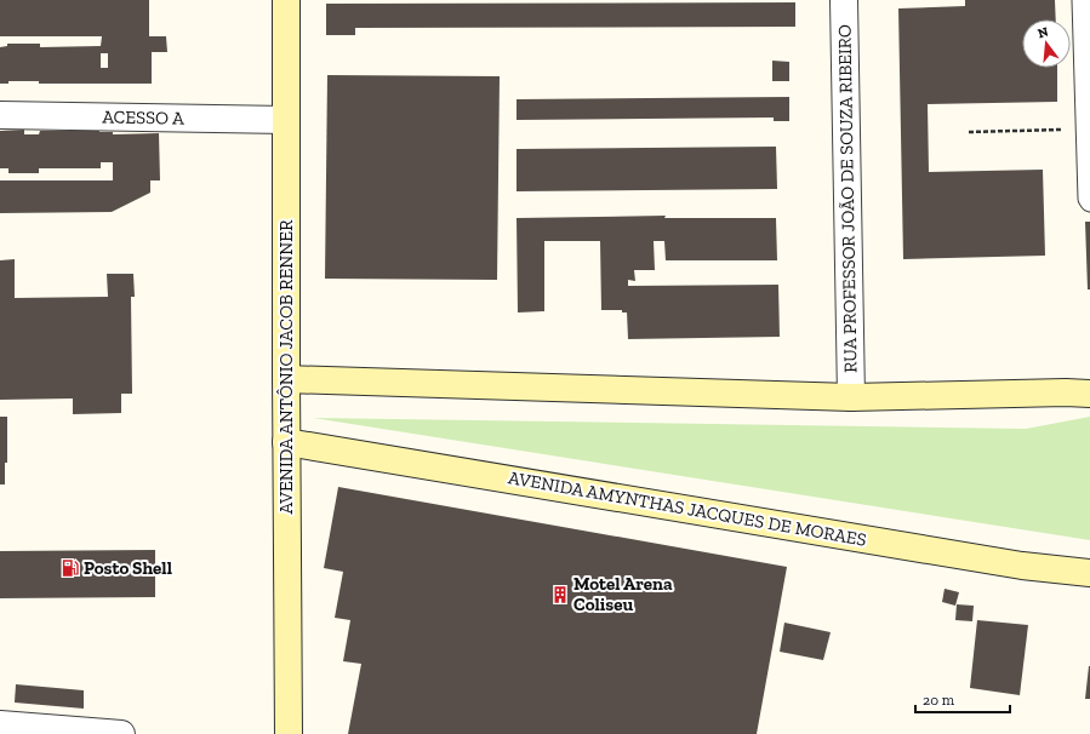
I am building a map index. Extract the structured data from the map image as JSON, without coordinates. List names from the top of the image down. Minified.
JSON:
{"streets":{"street":["ACESSO A","RUA PROFESSOR JOÃO DE SOUZA RIBEIRO","AVENIDA ANTÔNIO JACOB RENNER","AVENIDA AMYNTHAS JACQUES DE MORAES"]},"crossings":[["ACESSO A","AVENIDA ANTÔNIO JACOB RENNER"],["AVENIDA ANTÔNIO JACOB RENNER","AVENIDA AMYNTHAS JACQUES DE MORAES"]],"places":{"fuel station":["Posto Shell"],"building":["Motel Arena Coliseu"]},"scale_bar":"20 m","north":"top"}
